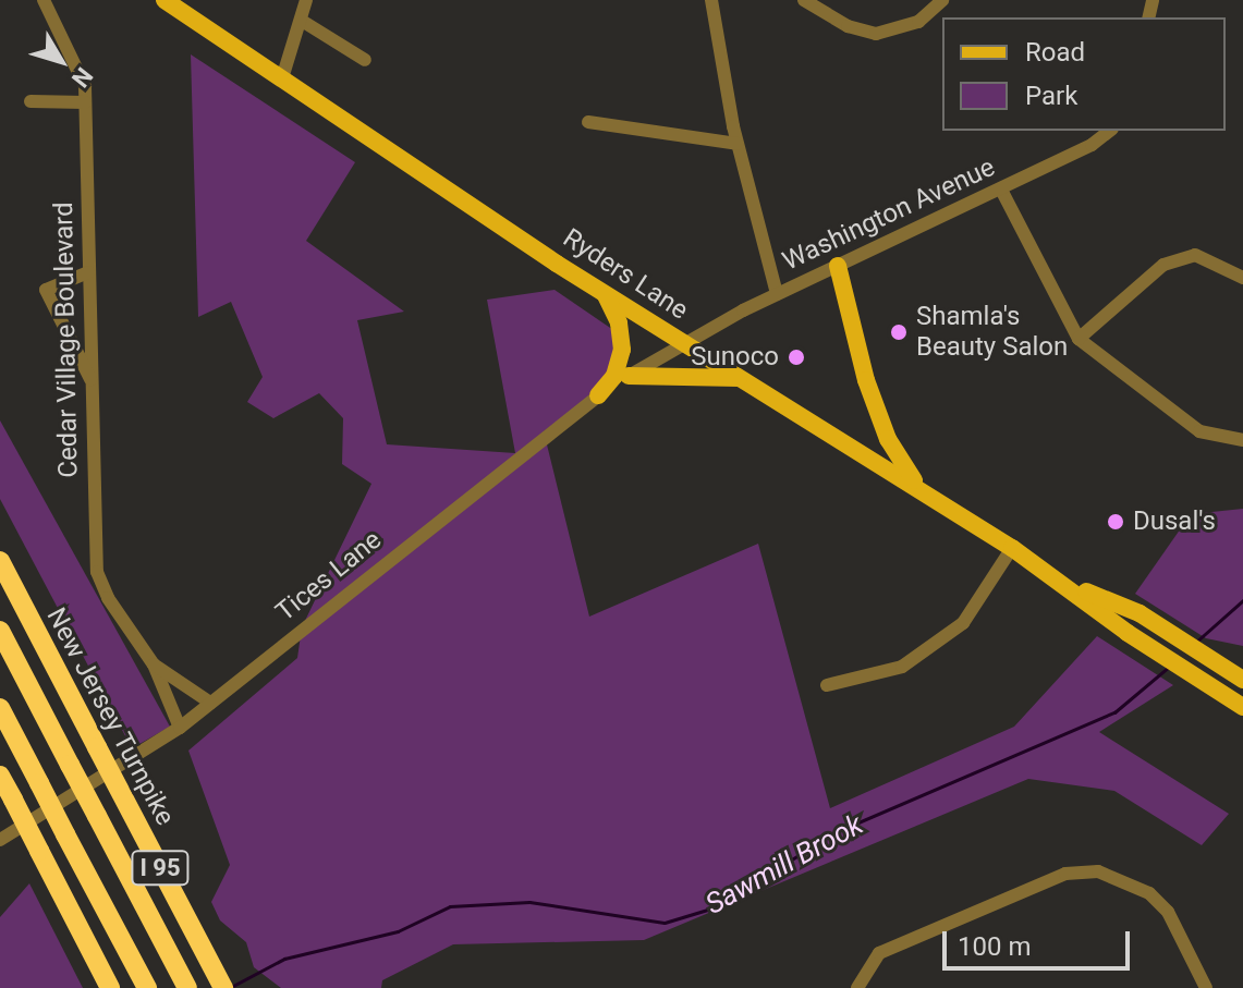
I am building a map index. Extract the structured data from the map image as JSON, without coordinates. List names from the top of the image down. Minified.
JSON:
{"streets":{"highway":["New Jersey Turnpike","I 95"],"main road":["Ryders Lane"],"street":["Washington Avenue","Cedar Village Boulevard","Tices Lane"]},"crossings":[["Washington Avenue","Ryders Lane"],["Washington Avenue","Tices Lane"],["Ryders Lane","Tices Lane"],["Cedar Village Boulevard","Tices Lane"]],"water":["Sawmill Brook"],"places":["Shamla's Beauty Salon","Sunoco","Dusal's"],"legend":["Road","Park"],"scale_bar":"100 m","north":"bottom right"}
